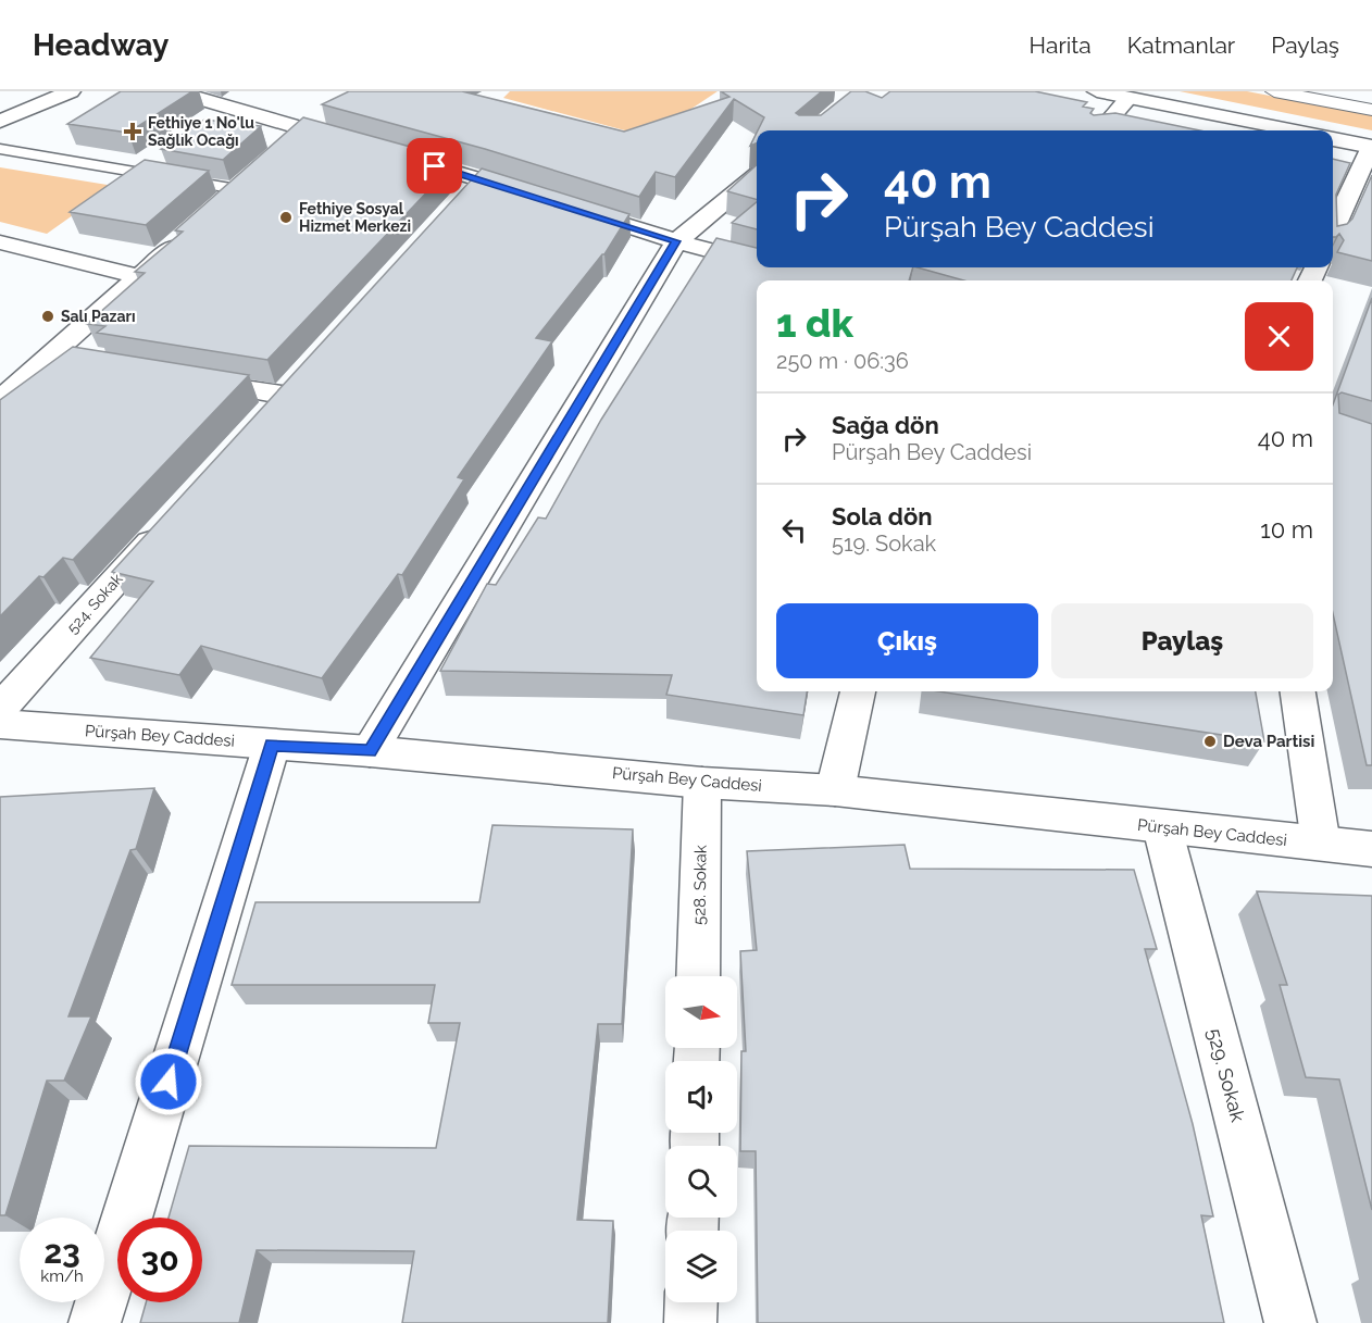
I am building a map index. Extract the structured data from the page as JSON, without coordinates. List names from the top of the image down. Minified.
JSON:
{"streets":{"street":["524. Sokak","Pürşah Bey Caddesi","528. Sokak","529. Sokak"]},"crossings":[["Pürşah Bey Caddesi","528. Sokak"],["Pürşah Bey Caddesi","529. Sokak"]],"places":{"health":["Fethiye 1 No'lu Sağlık Ocağı"],"other":["Fethiye Sosyal Hizmet Merkezi","Salı Pazarı","Deva Partisi"]},"north":"right","page":{"header":"Headway","nav":["Harita","Katmanlar","Paylaş"],"turn":["40 m","Pürşah Bey Caddesi"],"heading":["1 dk","250 m · 06:36"],"list":[{"name":"Sağa dön","note":"Pürşah Bey Caddesi","value":"40 m"},{"name":"Sola dön","note":"519. Sokak","value":"10 m"}],"buttons":["Çıkış","Paylaş"],"speed":"23 km/h","limit":"30"}}
